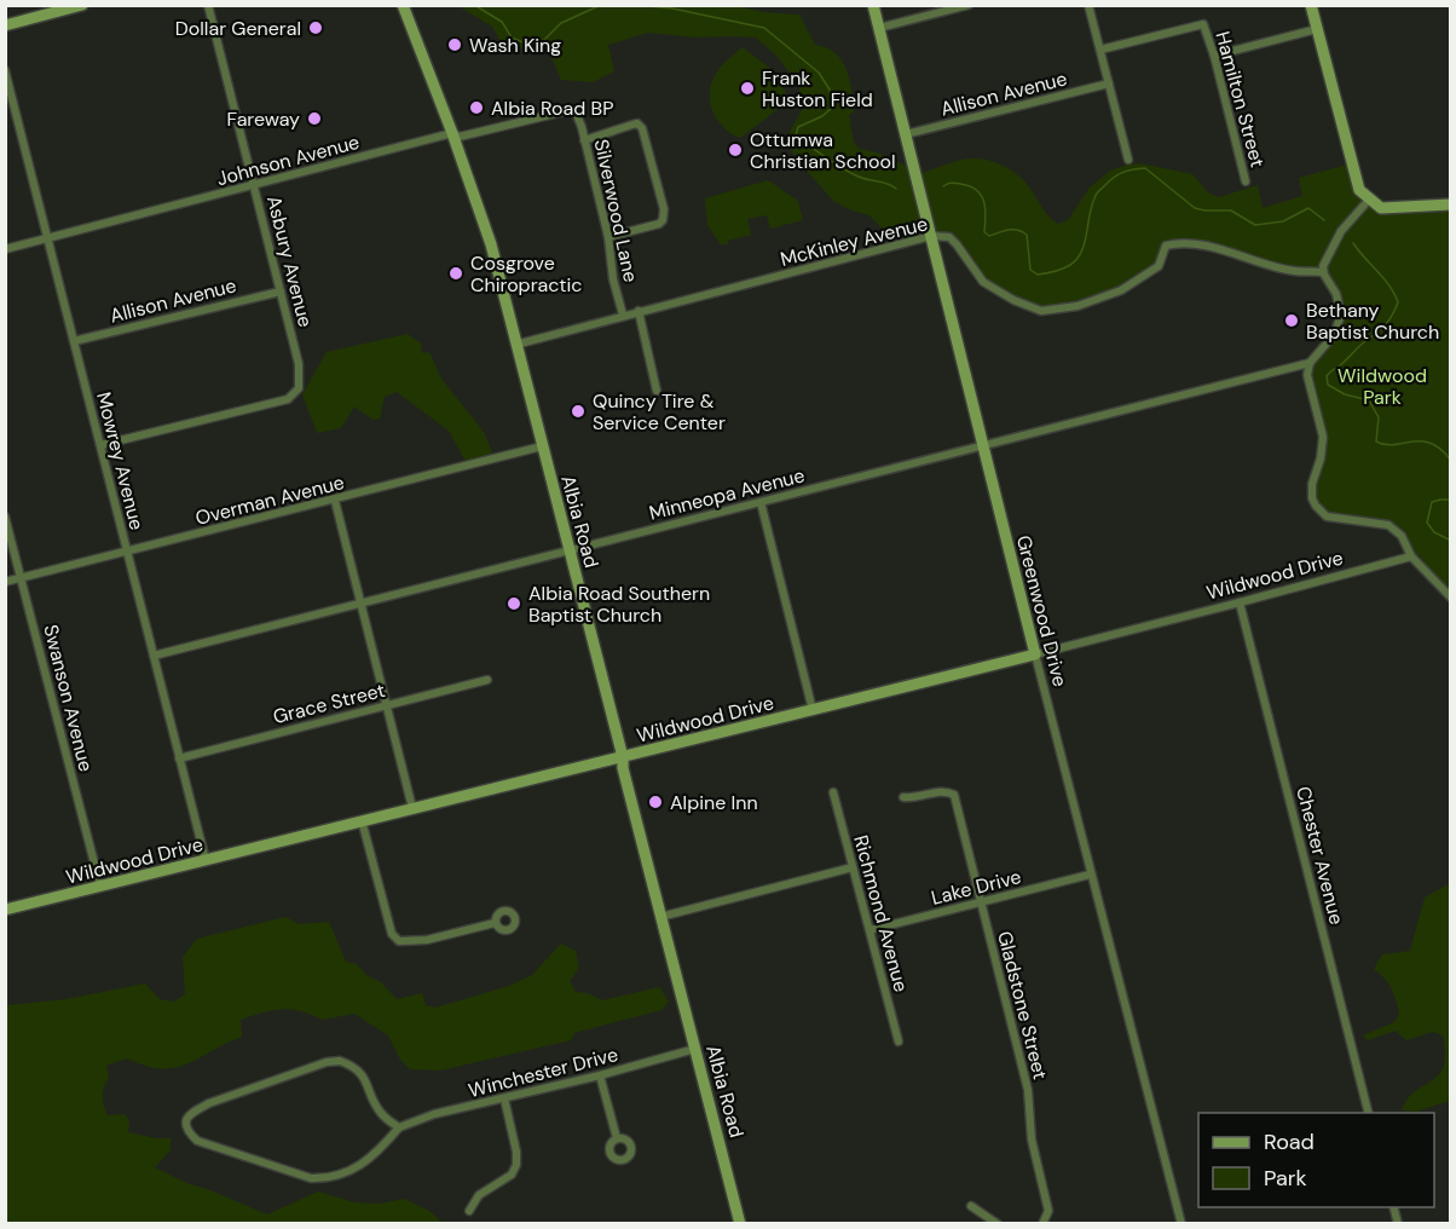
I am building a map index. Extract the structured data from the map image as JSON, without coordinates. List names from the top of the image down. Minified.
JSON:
{"streets":{"street":["Allison Avenue","Hamilton Street","Johnson Avenue","Silverwood Lane","McKinley Avenue","Asbury Avenue","Mowrey Avenue","Minneopa Avenue","Overman Avenue","Albia Road","Wildwood Drive","Greenwood Drive","Swanson Avenue","Grace Street","Chester Avenue","Lake Drive","Richmond Avenue","Gladstone Street","Winchester Drive"]},"crossings":[["Allison Avenue","Asbury Avenue"],["Allison Avenue","Mowrey Avenue"],["Allison Avenue","Greenwood Drive"],["Johnson Avenue","Silverwood Lane"],["Johnson Avenue","Asbury Avenue"],["Johnson Avenue","Mowrey Avenue"],["Johnson Avenue","Albia Road"],["Silverwood Lane","McKinley Avenue"],["McKinley Avenue","Albia Road"],["McKinley Avenue","Greenwood Drive"],["Asbury Avenue","Mowrey Avenue"],["Mowrey Avenue","Minneopa Avenue"],["Mowrey Avenue","Overman Avenue"],["Mowrey Avenue","Wildwood Drive"],["Mowrey Avenue","Grace Street"],["Minneopa Avenue","Albia Road"],["Minneopa Avenue","Greenwood Drive"],["Overman Avenue","Albia Road"],["Overman Avenue","Swanson Avenue"],["Albia Road","Wildwood Drive"],["Albia Road","Winchester Drive"],["Wildwood Drive","Greenwood Drive"],["Wildwood Drive","Swanson Avenue"],["Wildwood Drive","Chester Avenue"],["Greenwood Drive","Lake Drive"],["Lake Drive","Richmond Avenue"],["Lake Drive","Gladstone Street"]],"parks":["Wildwood Park"],"places":["Dollar General","Wash King","Frank Huston Field","Albia Road BP","Fareway","Ottumwa Christian School","Cosgrove Chiropractic","Bethany Baptist Church","Quincy Tire & Service Center","Albia Road Southern Baptist Church","Alpine Inn"],"legend":["Road","Park"]}
